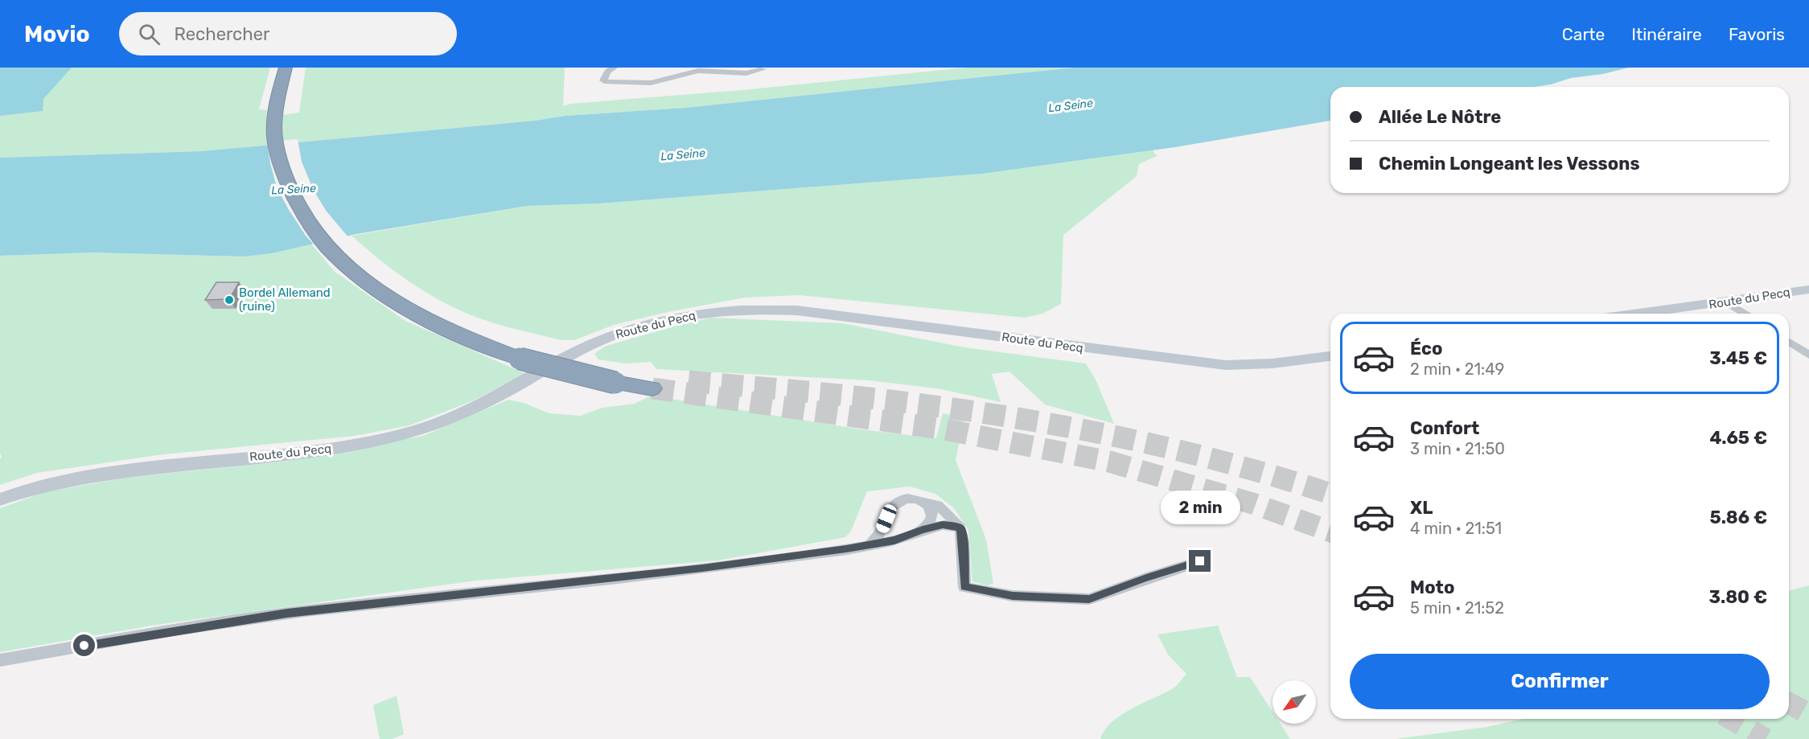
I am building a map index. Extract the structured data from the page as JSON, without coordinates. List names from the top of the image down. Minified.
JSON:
{"streets":{"main road":["Route du Pecq"]},"water":["La Seine"],"places":["Bordel Allemand (ruine)"],"north":"bottom left","page":{"header":"Movio","search":"Rechercher","nav":["Carte","Itinéraire","Favoris"],"banner":["Allée Le Nôtre","Chemin Longeant les Vessons"],"list":[{"name":"Éco","note":"2 min · 21:49","value":"3.45 €"},{"name":"Confort","note":"3 min · 21:50","value":"4.65 €"},{"name":"XL","note":"4 min · 21:51","value":"5.86 €"},{"name":"Moto","note":"5 min · 21:52","value":"3.80 €"}],"bubble":"2 min","buttons":"Confirmer"}}
